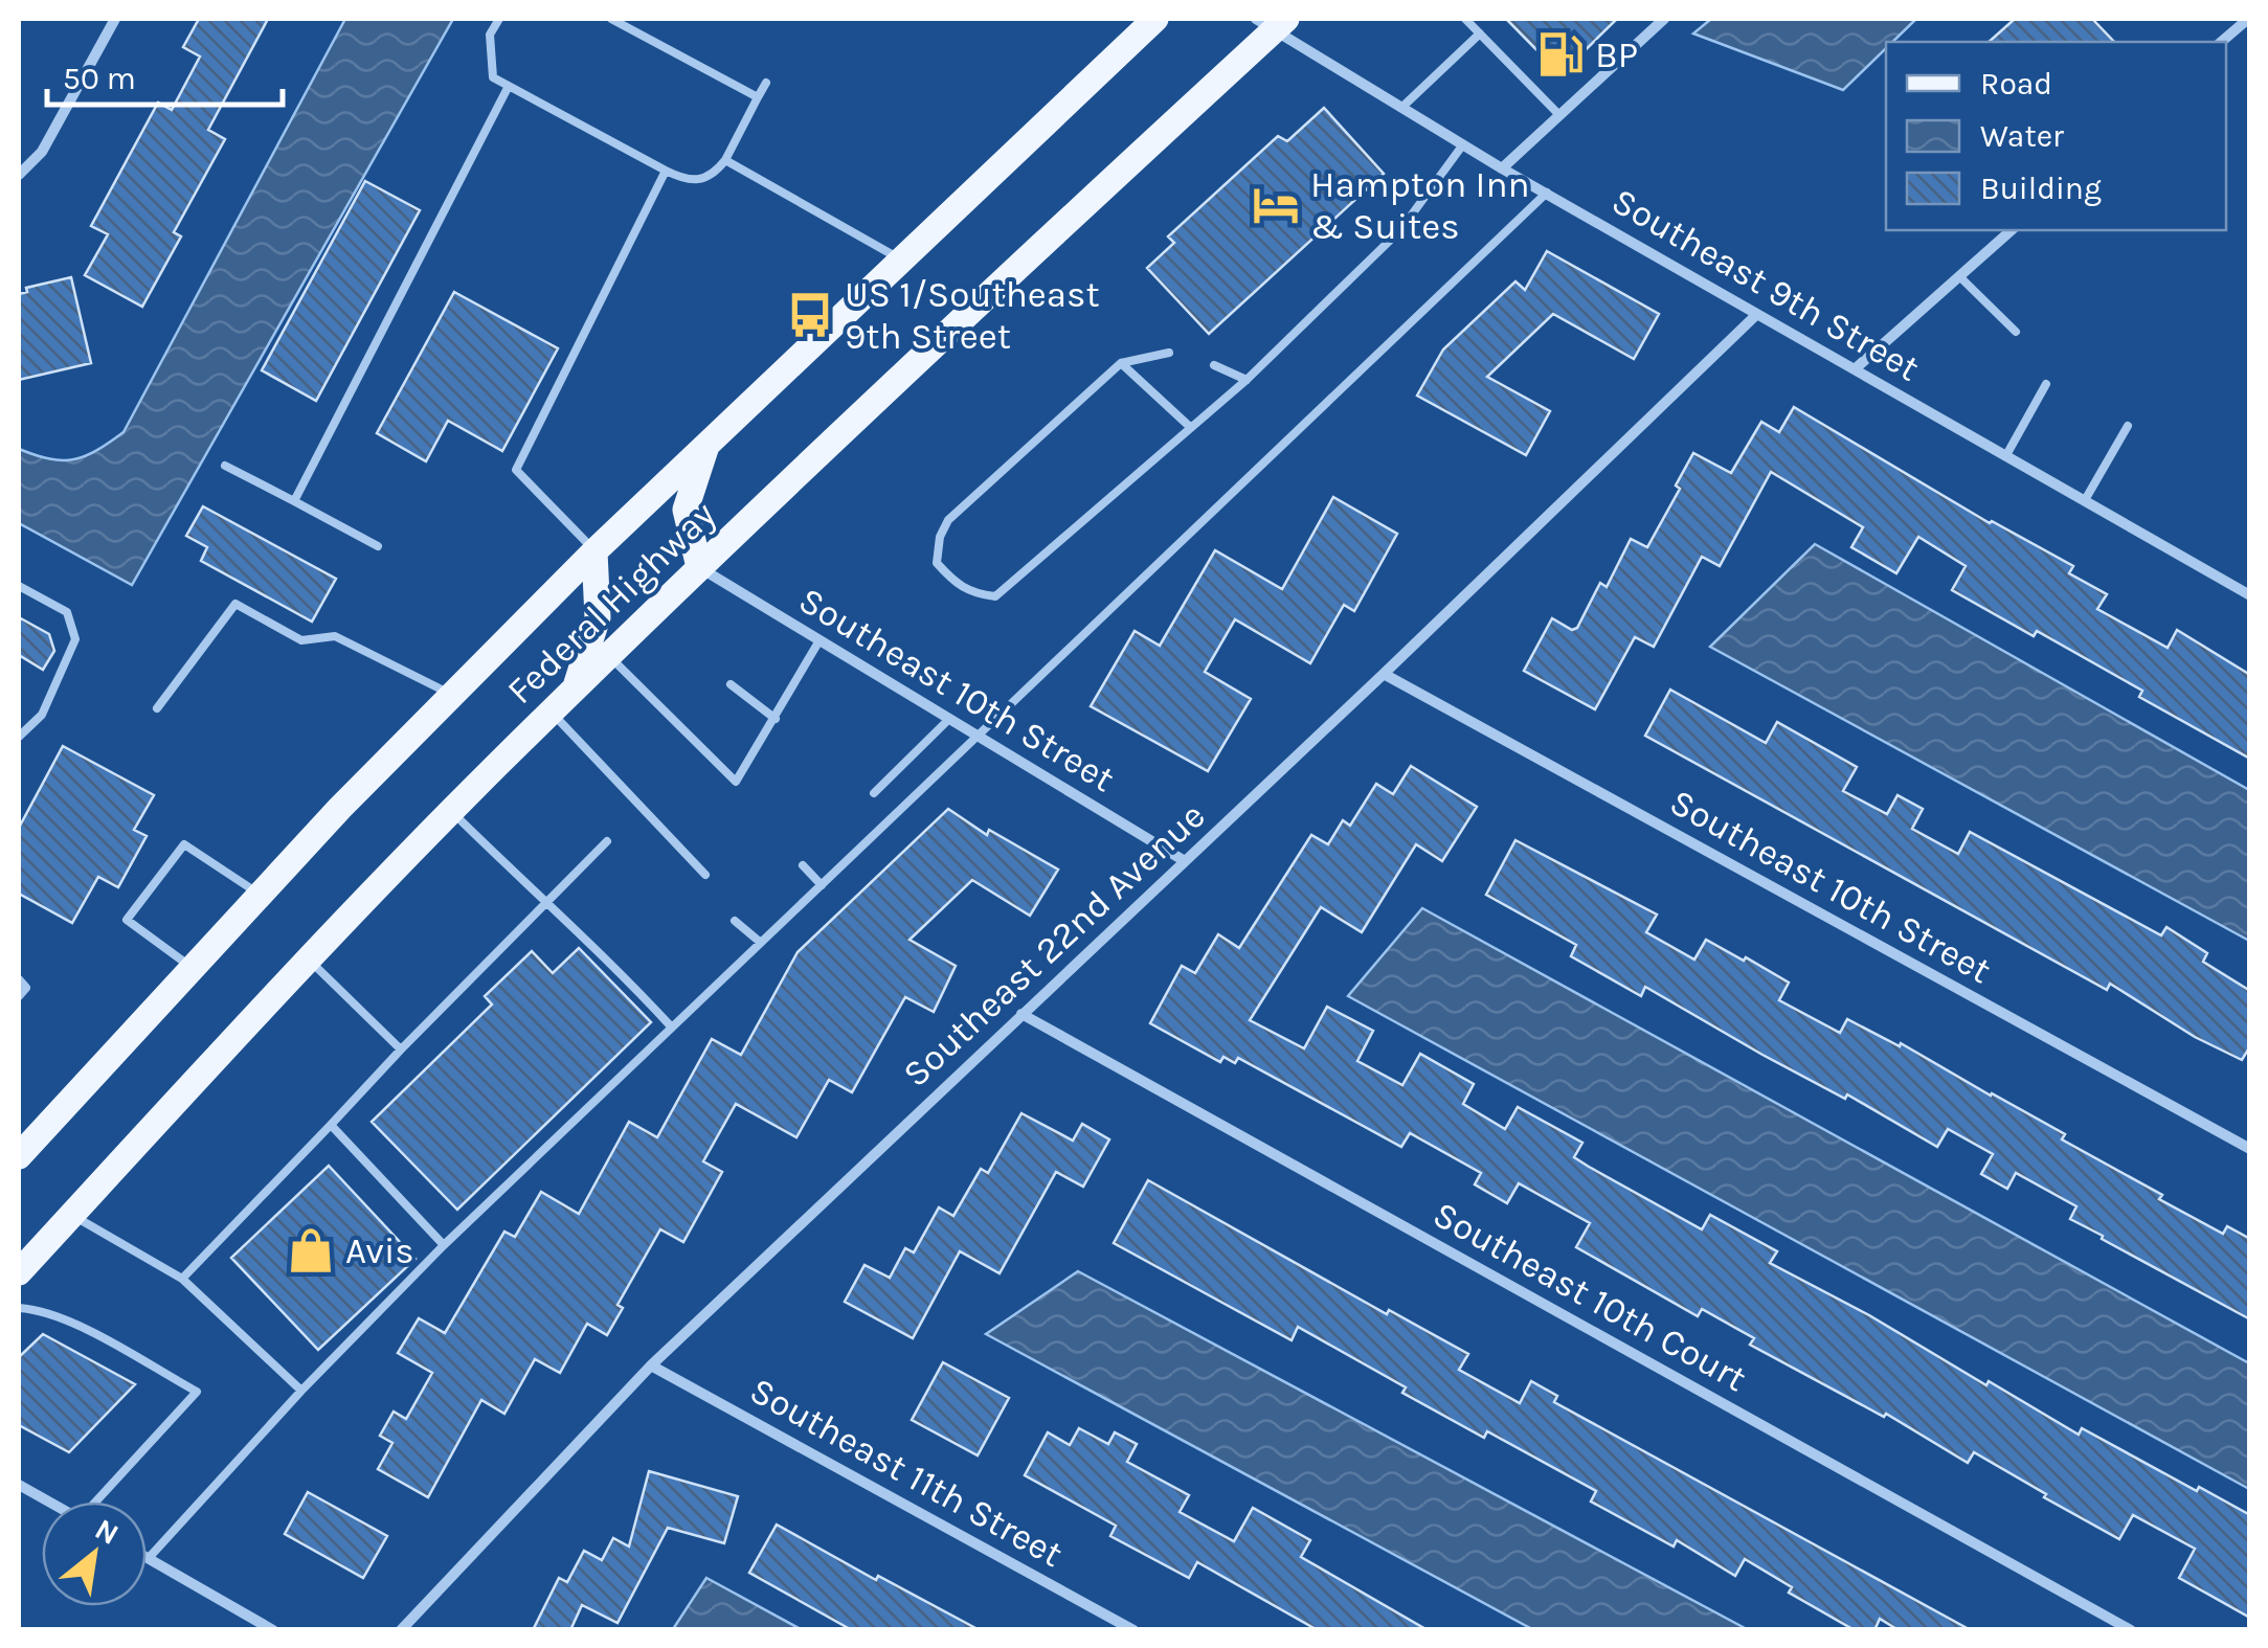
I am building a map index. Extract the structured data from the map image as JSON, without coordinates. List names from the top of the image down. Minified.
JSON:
{"streets":{"main road":["Federal Highway"],"street":["Southeast 9th Street","Southeast 10th Street","Southeast 22nd Avenue","Southeast 10th Court","Southeast 11th Street"]},"crossings":[["Southeast 9th Street","Federal Highway"],["Southeast 9th Street","Southeast 22nd Avenue"],["Federal Highway","Southeast 10th Street"],["Southeast 10th Street","Southeast 22nd Avenue"],["Southeast 22nd Avenue","Southeast 10th Court"],["Southeast 22nd Avenue","Southeast 11th Street"]],"places":{"fuel station":["BP"],"hotel":["Hampton Inn & Suites"],"bus stop":["US 1/Southeast 9th Street"],"shop":["Avis"]},"legend":["Road","Water","Building"],"scale_bar":"50 m","north":"top right"}
